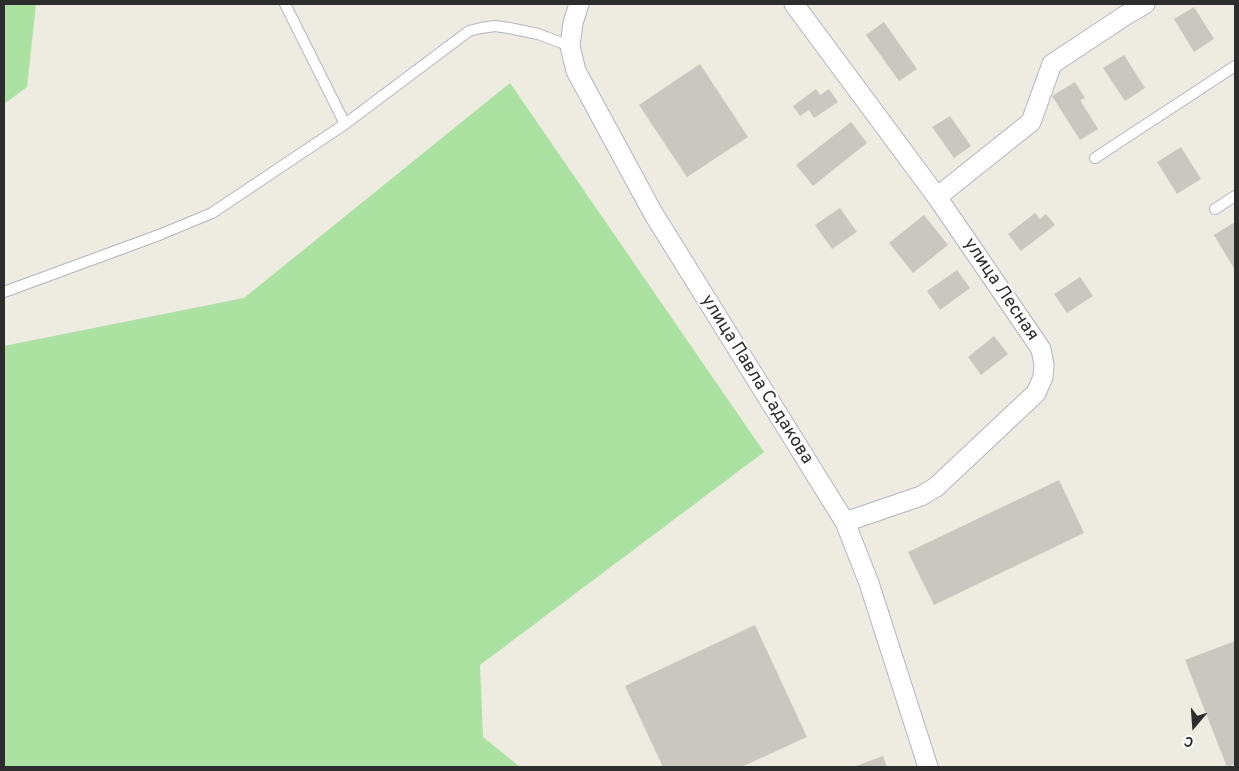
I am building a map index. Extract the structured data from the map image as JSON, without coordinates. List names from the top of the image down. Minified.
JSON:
{"streets":{"street":["улица Лесная","улица Павла Садакова"]},"crossings":[["улица Лесная","улица Павла Садакова"]],"north":"bottom"}
